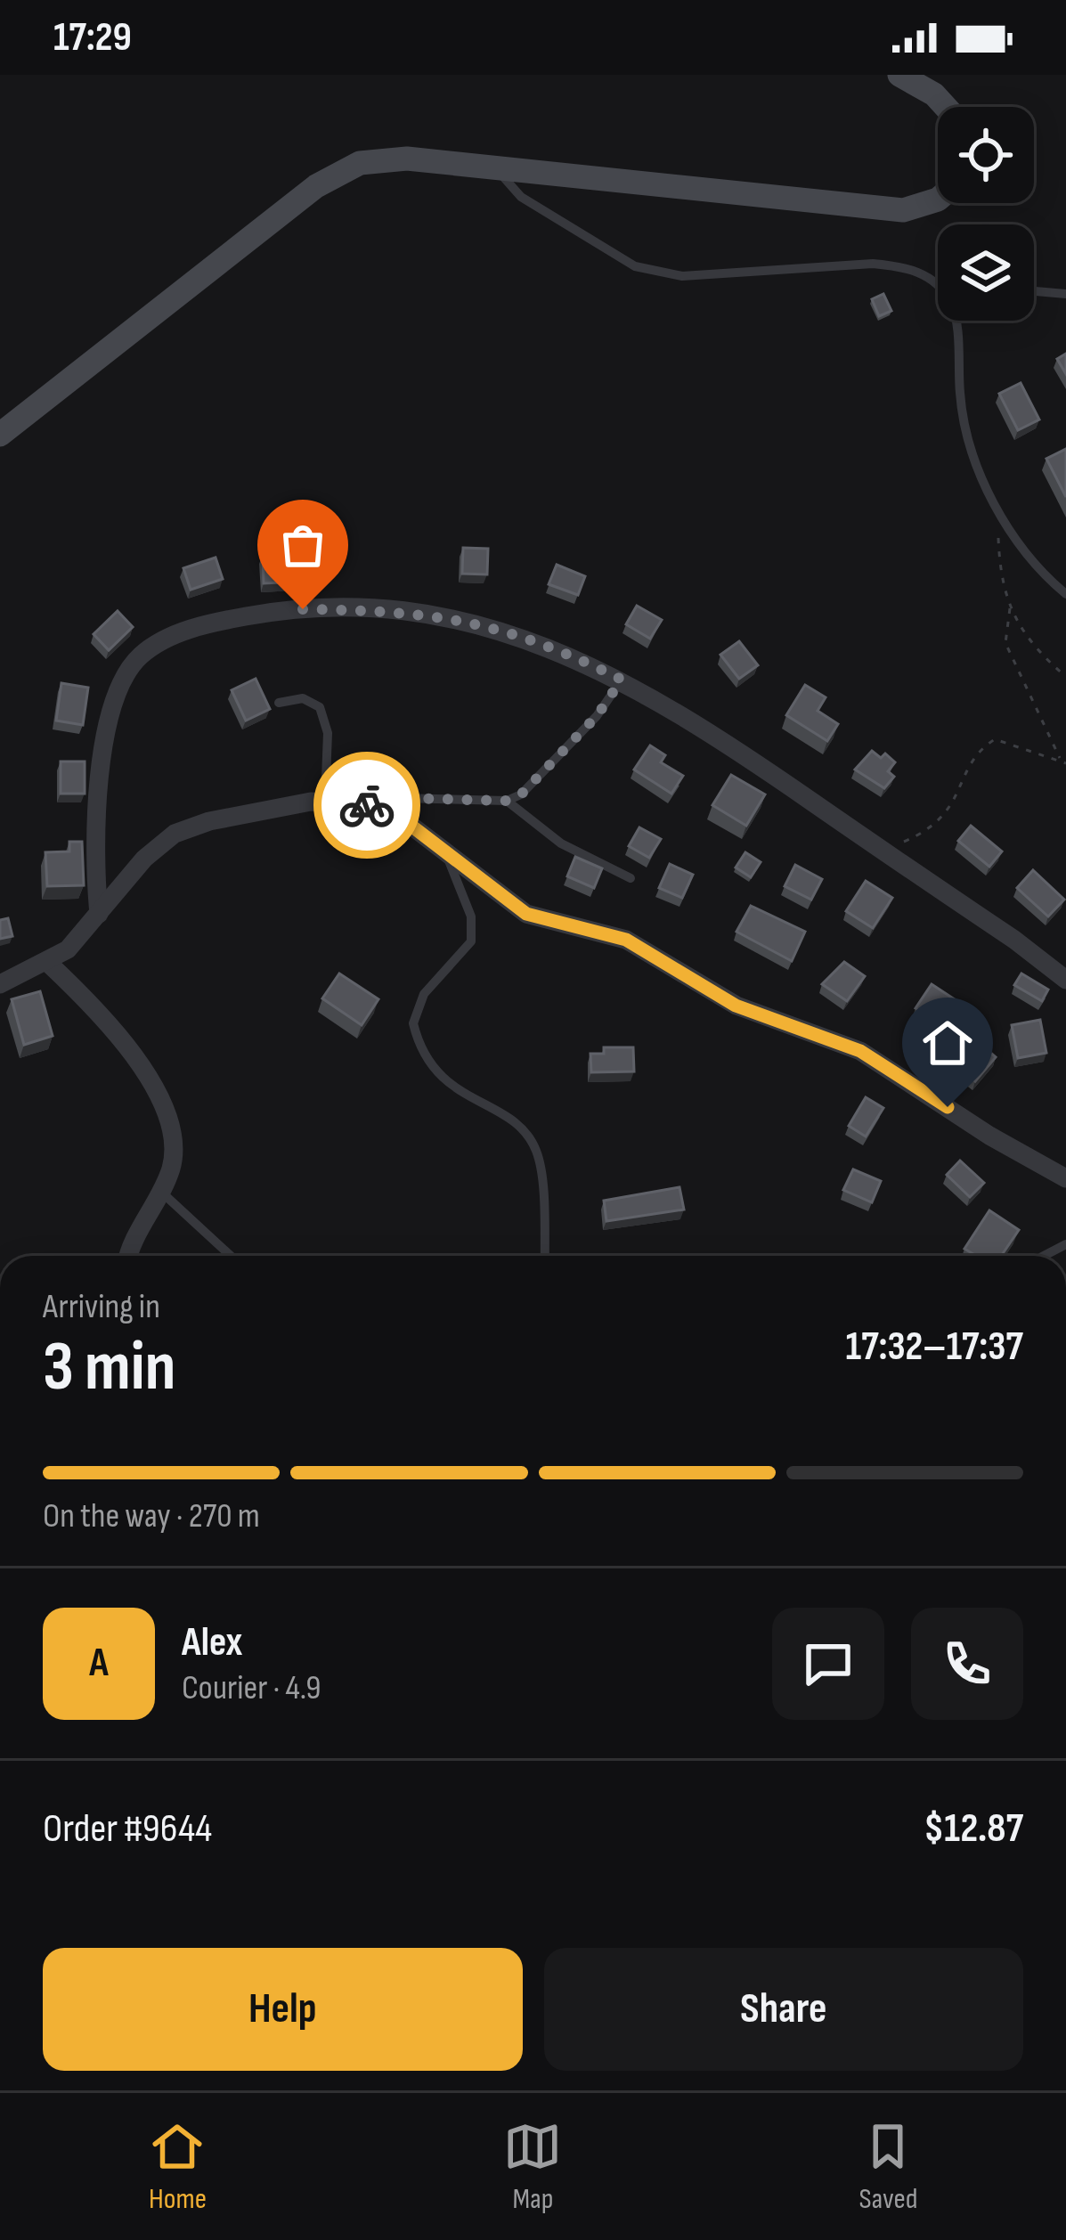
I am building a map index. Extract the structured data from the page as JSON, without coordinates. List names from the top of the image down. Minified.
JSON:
{"page":{"status":"17:29","heading":["3 min","Arriving in","17:32–17:37"],"panel":["Alex","Courier · 4.9","Order #9644","$12.87"],"bar":"On the way · 270 m","round":"A","buttons":["Help","Share"],"tabs":["Home","Map","Saved"]}}
